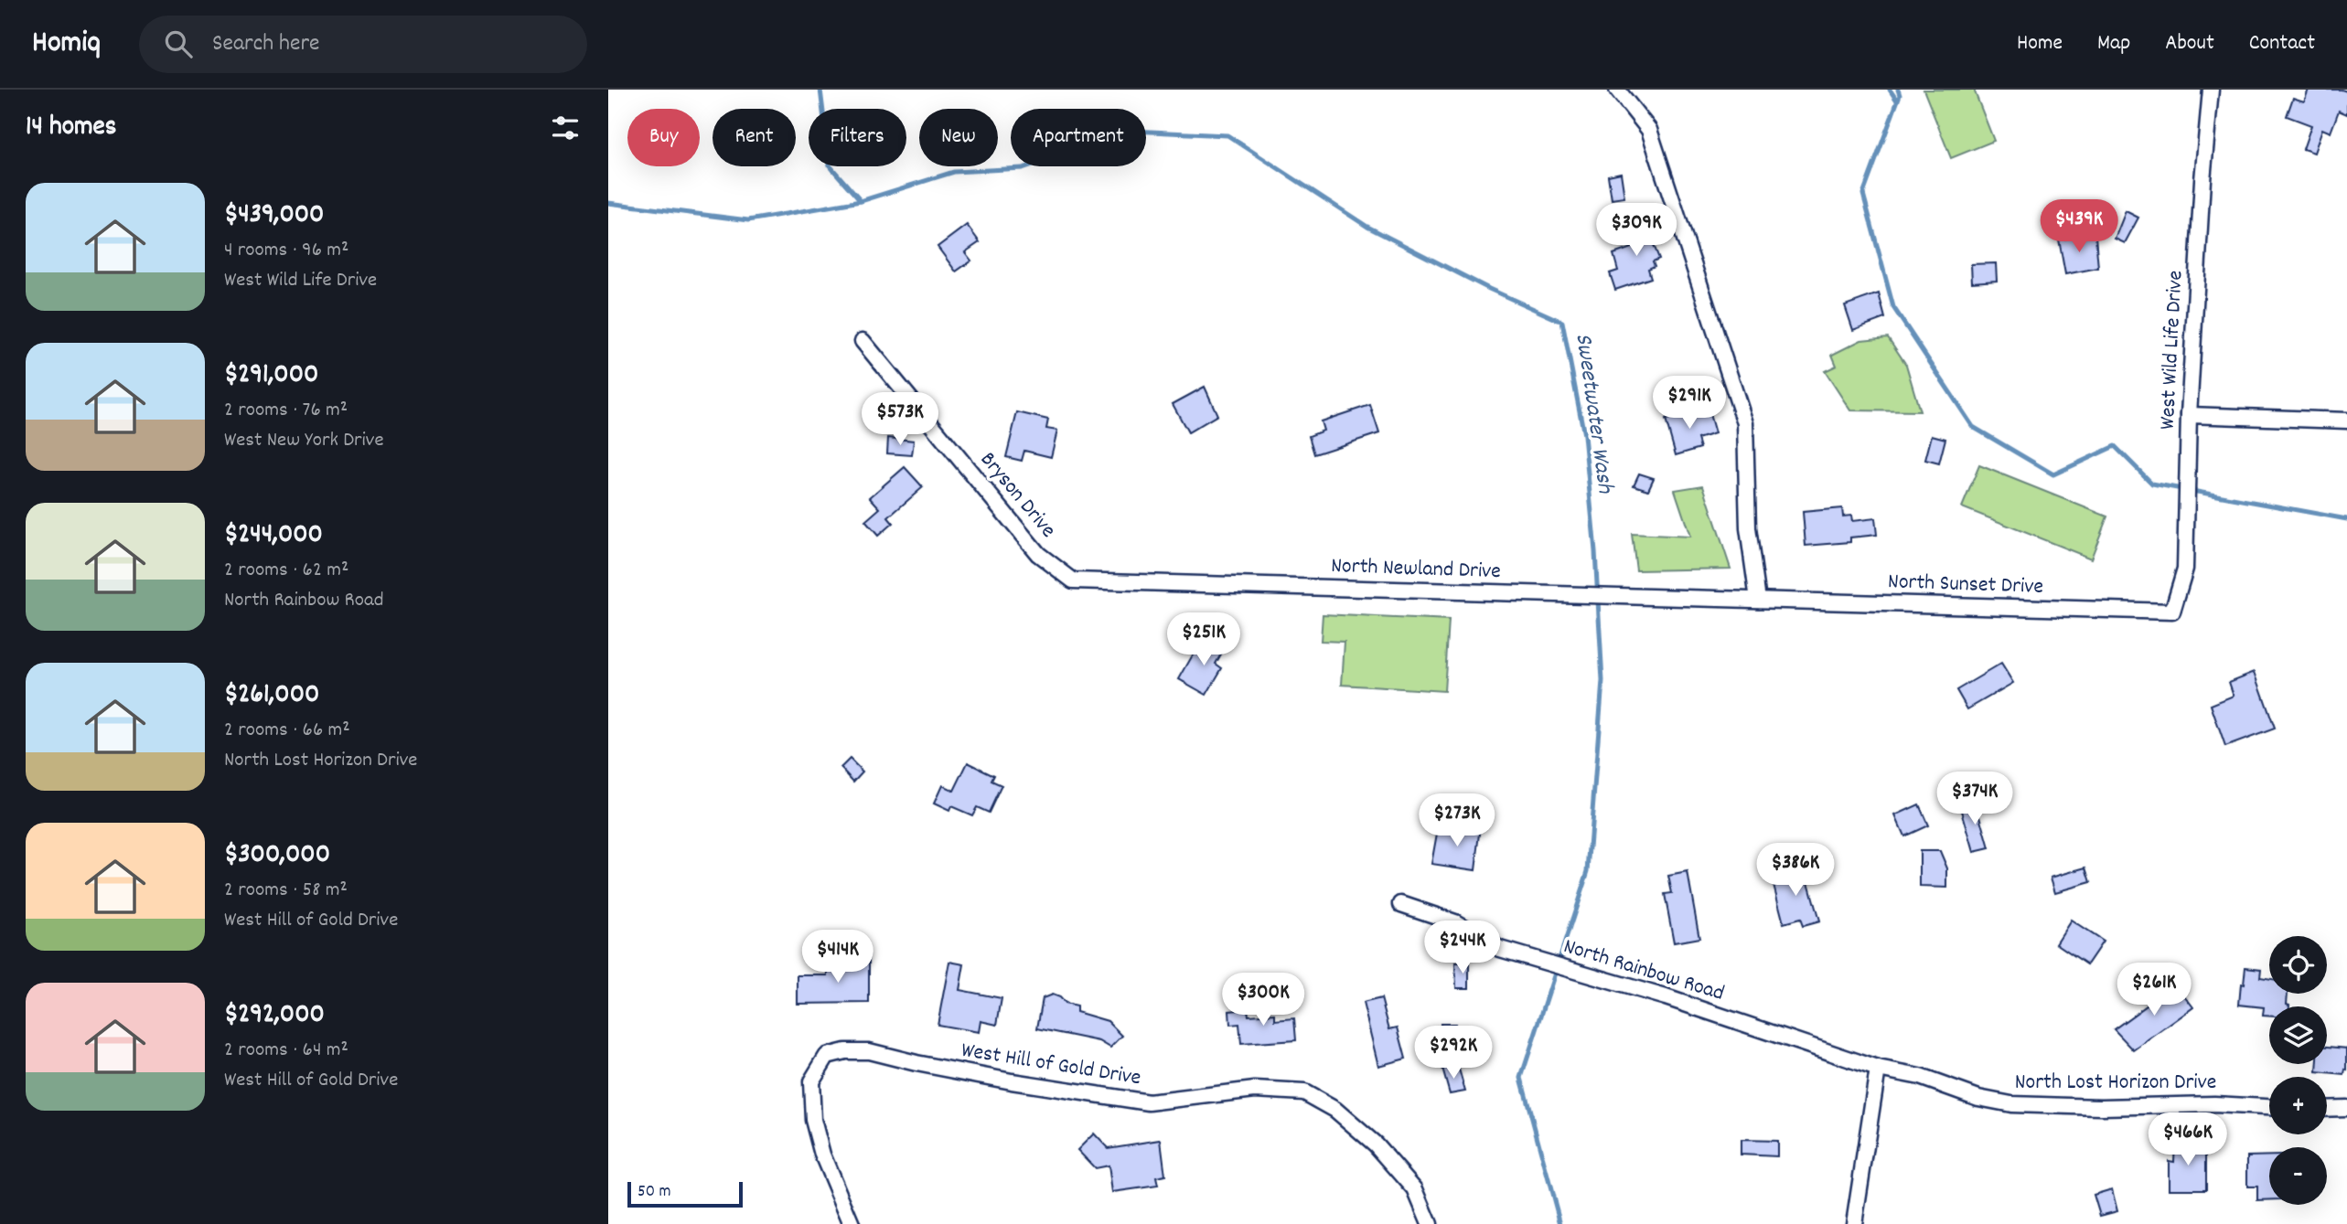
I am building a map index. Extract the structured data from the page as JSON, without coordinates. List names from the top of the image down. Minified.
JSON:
{"streets":{"street":["West Wild Life Drive","Bryson Drive","North Newland Drive","North Sunset Drive","North Rainbow Road","West Hill of Gold Drive","North Lost Horizon Drive"]},"crossings":[["West Wild Life Drive","North Sunset Drive"],["Bryson Drive","North Newland Drive"],["North Newland Drive","North Sunset Drive"],["North Rainbow Road","North Lost Horizon Drive"]],"water":["Sweetwater Wash"],"scale_bar":"50 m","page":{"header":"Homiq","search":"Search here","nav":["Home","Map","About","Contact"],"heading":"14 homes","chip":["Buy","Rent","Filters","New","Apartment"],"list":[{"name":"$439,000","note":"4 rooms · 96 m² · West Wild Life Drive"},{"name":"$291,000","note":"2 rooms · 76 m² · West New York Drive"},{"name":"$244,000","note":"2 rooms · 62 m² · North Rainbow Road"},{"name":"$261,000","note":"2 rooms · 66 m² · North Lost Horizon Drive"},{"name":"$300,000","note":"2 rooms · 58 m² · West Hill of Gold Drive"},{"name":"$292,000","note":"2 rooms · 64 m² · West Hill of Gold Drive"}],"price":["$439K","$309K","$291K","$573K","$251K","$374K","$273K","$386K","$244K","$414K","$261K","$300K","$292K","$466K"],"map_buttons":["+","−"],"scale":"50 m"}}
